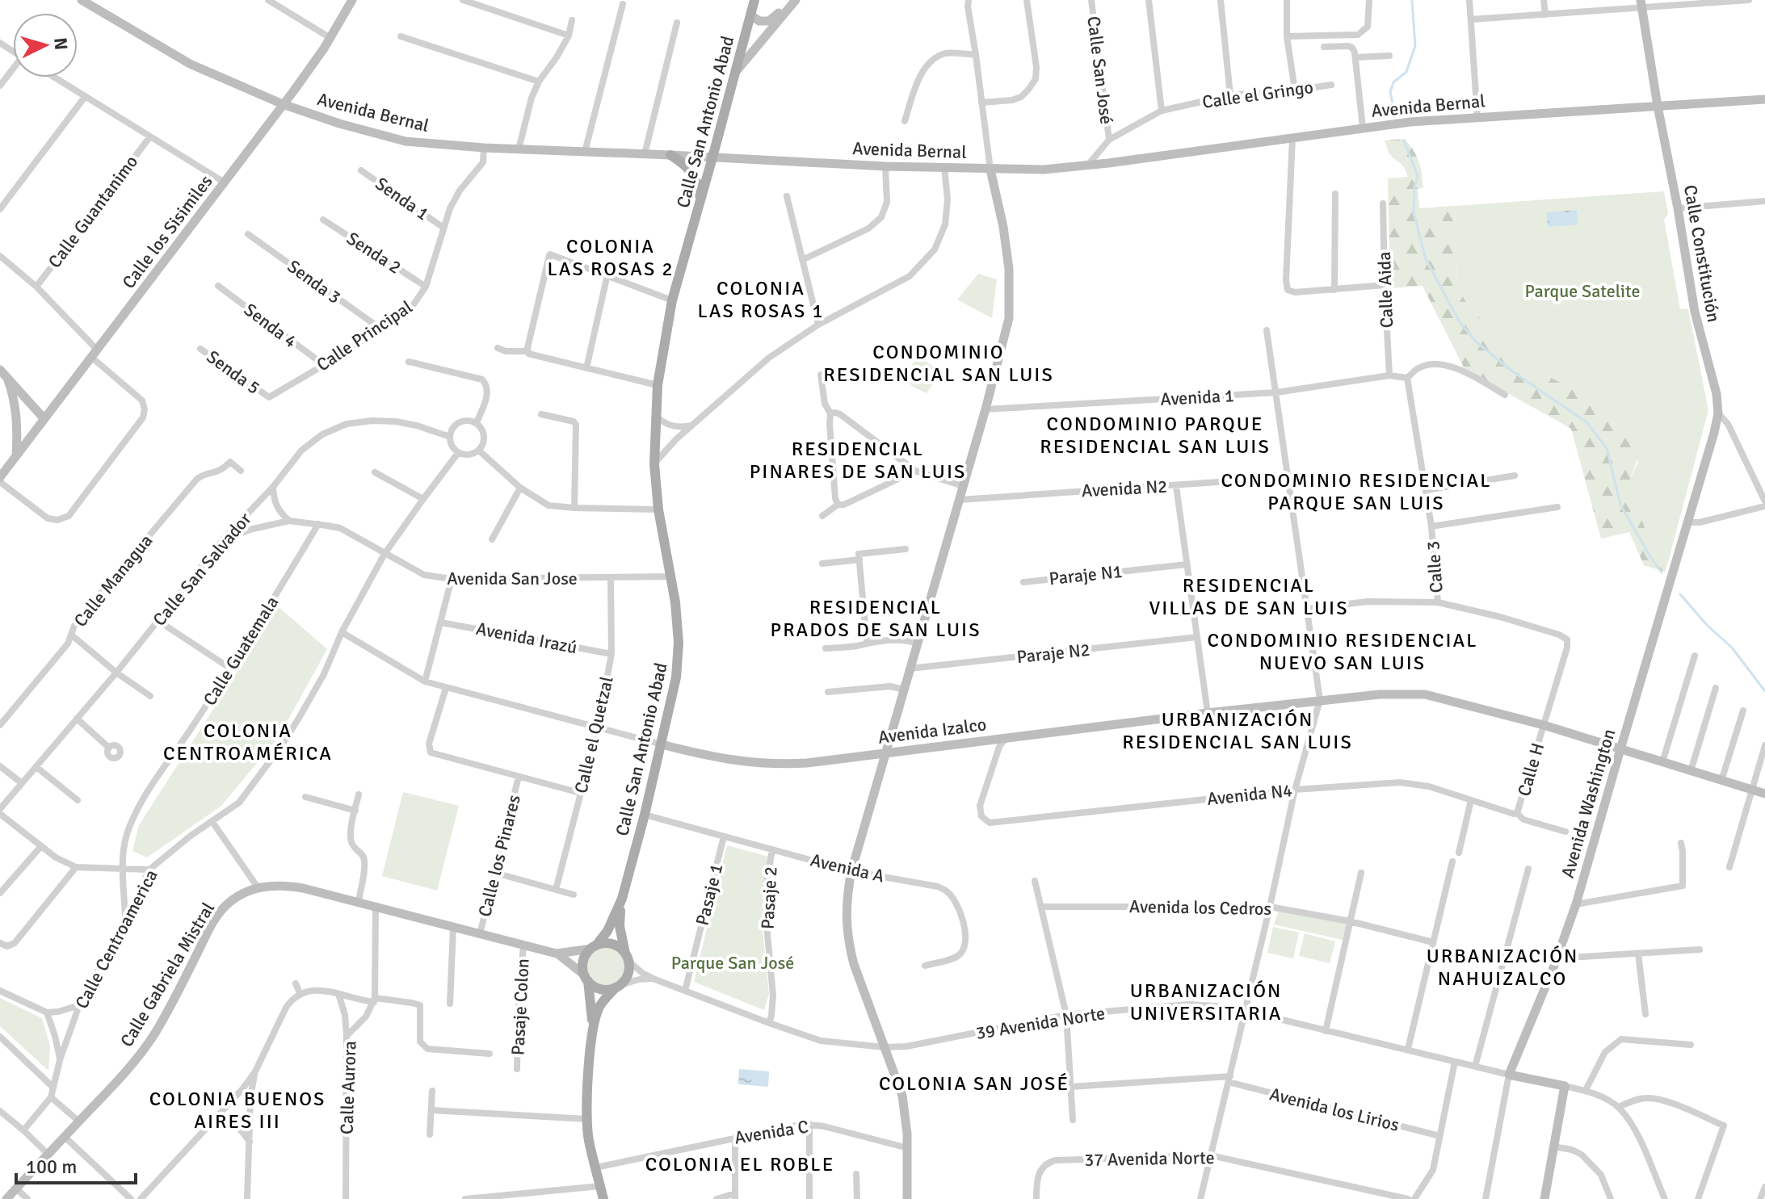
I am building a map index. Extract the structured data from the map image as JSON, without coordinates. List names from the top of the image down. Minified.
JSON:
{"streets":{"main road":["Avenida Bernal","Calle San Antonio Abad","Calle los Sisimiles","Calle Constitución","Avenida Izalco","Avenida Washington","Calle Gabriela Mistral"],"street":["Calle San José","Calle el Gringo","Senda 1","Calle Guantanimo","Senda 2","Senda 3","Calle Aida","Senda 4","Calle Principal","Senda 5","Avenida 1","Avenida N2","Calle 3","Calle San Salvador","Paraje N1","Avenida San Jose","Calle Managua","Avenida Irazú","Calle Guatemala","Paraje N2","Calle el Quetzal","Calle H","Avenida N4","Calle los Pinares","Avenida A","Pasaje 1","Pasaje 2","Avenida los Cedros","Calle Centroamerica","Pasaje Colon","39 Avenida Norte","Calle Aurora","Avenida los Lirios","Avenida C","37 Avenida Norte"]},"crossings":[["Calle San José","Calle el Gringo"],["Calle el Gringo","Avenida Bernal"],["Avenida Bernal","Calle San Antonio Abad"],["Avenida Bernal","Calle los Sisimiles"],["Avenida Bernal","Calle Constitución"],["Avenida Bernal","Calle Principal"],["Calle San Antonio Abad","Avenida San Jose"],["Calle San Antonio Abad","Avenida Izalco"],["Calle San Antonio Abad","Avenida A"],["Calle San Antonio Abad","Calle Gabriela Mistral"],["Calle San Antonio Abad","39 Avenida Norte"],["Senda 1","Calle Principal"],["Senda 2","Calle Principal"],["Calle Constitución","Avenida Washington"],["Senda 3","Calle Principal"],["Calle Aida","Avenida 1"],["Senda 4","Calle Principal"],["Calle Principal","Senda 5"],["Avenida 1","Calle 3"],["Calle 3","Calle H"],["Calle San Salvador","Avenida San Jose"],["Calle San Salvador","Calle Centroamerica"],["Avenida San Jose","Calle Guatemala"],["Avenida San Jose","Calle el Quetzal"],["Avenida San Jose","Calle Centroamerica"],["Avenida Irazú","Calle el Quetzal"],["Calle Guatemala","Calle Centroamerica"],["Avenida Izalco","Calle el Quetzal"],["Avenida Izalco","Calle H"],["Avenida Izalco","Avenida N4"],["Avenida Izalco","Avenida Washington"],["Avenida Izalco","Calle Centroamerica"],["Calle H","Avenida N4"],["Avenida Washington","39 Avenida Norte"],["Calle los Pinares","Calle Gabriela Mistral"],["Avenida A","Pasaje 1"],["Avenida A","Pasaje 2"],["Pasaje 1","39 Avenida Norte"],["Pasaje 2","39 Avenida Norte"],["Calle Gabriela Mistral","Pasaje Colon"],["Calle Gabriela Mistral","39 Avenida Norte"],["Pasaje Colon","Calle Aurora"]],"districts":["COLONIA LAS ROSAS 2","COLONIA LAS ROSAS 1","CONDOMINIO RESIDENCIAL SAN LUIS","CONDOMINIO PARQUE RESIDENCIAL SAN LUIS","RESIDENCIAL PINARES DE SAN LUIS","CONDOMINIO RESIDENCIAL PARQUE SAN LUIS","RESIDENCIAL VILLAS DE SAN LUIS","RESIDENCIAL PRADOS DE SAN LUIS","CONDOMINIO RESIDENCIAL NUEVO SAN LUIS","URBANIZACIÓN RESIDENCIAL SAN LUIS","COLONIA CENTROAMÉRICA","URBANIZACIÓN NAHUIZALCO","URBANIZACIÓN UNIVERSITARIA","COLONIA SAN JOSÉ","COLONIA BUENOS AIRES III","COLONIA EL ROBLE"],"parks":["Parque Satelite","Parque San José"],"scale_bar":"100 m","north":"right"}
